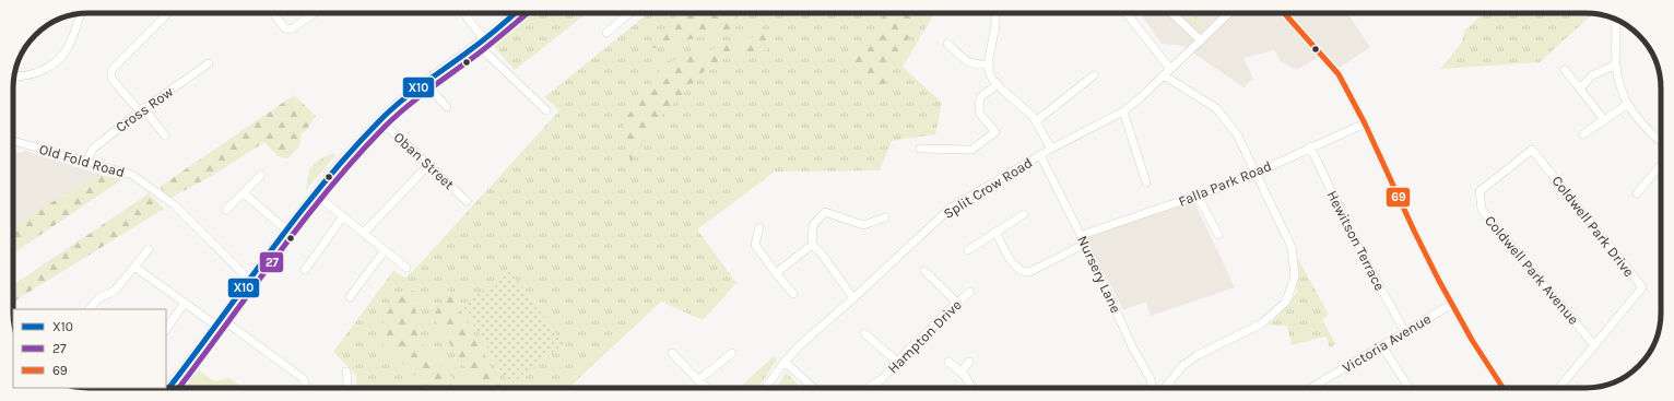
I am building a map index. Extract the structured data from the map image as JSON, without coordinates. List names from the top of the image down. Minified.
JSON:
{"streets":{"street":["Cross Row","Old Fold Road","Oban Street","Falla Park Road","Split Crow Road","Coldwell Park Drive","Hewitson Terrace","Coldwell Park Avenue","Nursery Lane","Hampton Drive","Victoria Avenue"]},"crossings":[["Cross Row","Old Fold Road"],["Falla Park Road","Hewitson Terrace"],["Falla Park Road","Nursery Lane"],["Split Crow Road","Nursery Lane"],["Coldwell Park Drive","Coldwell Park Avenue"],["Hewitson Terrace","Victoria Avenue"]],"lines":["transit line X10","transit line 27","transit line 69"],"legend":["X10","27","69"]}
